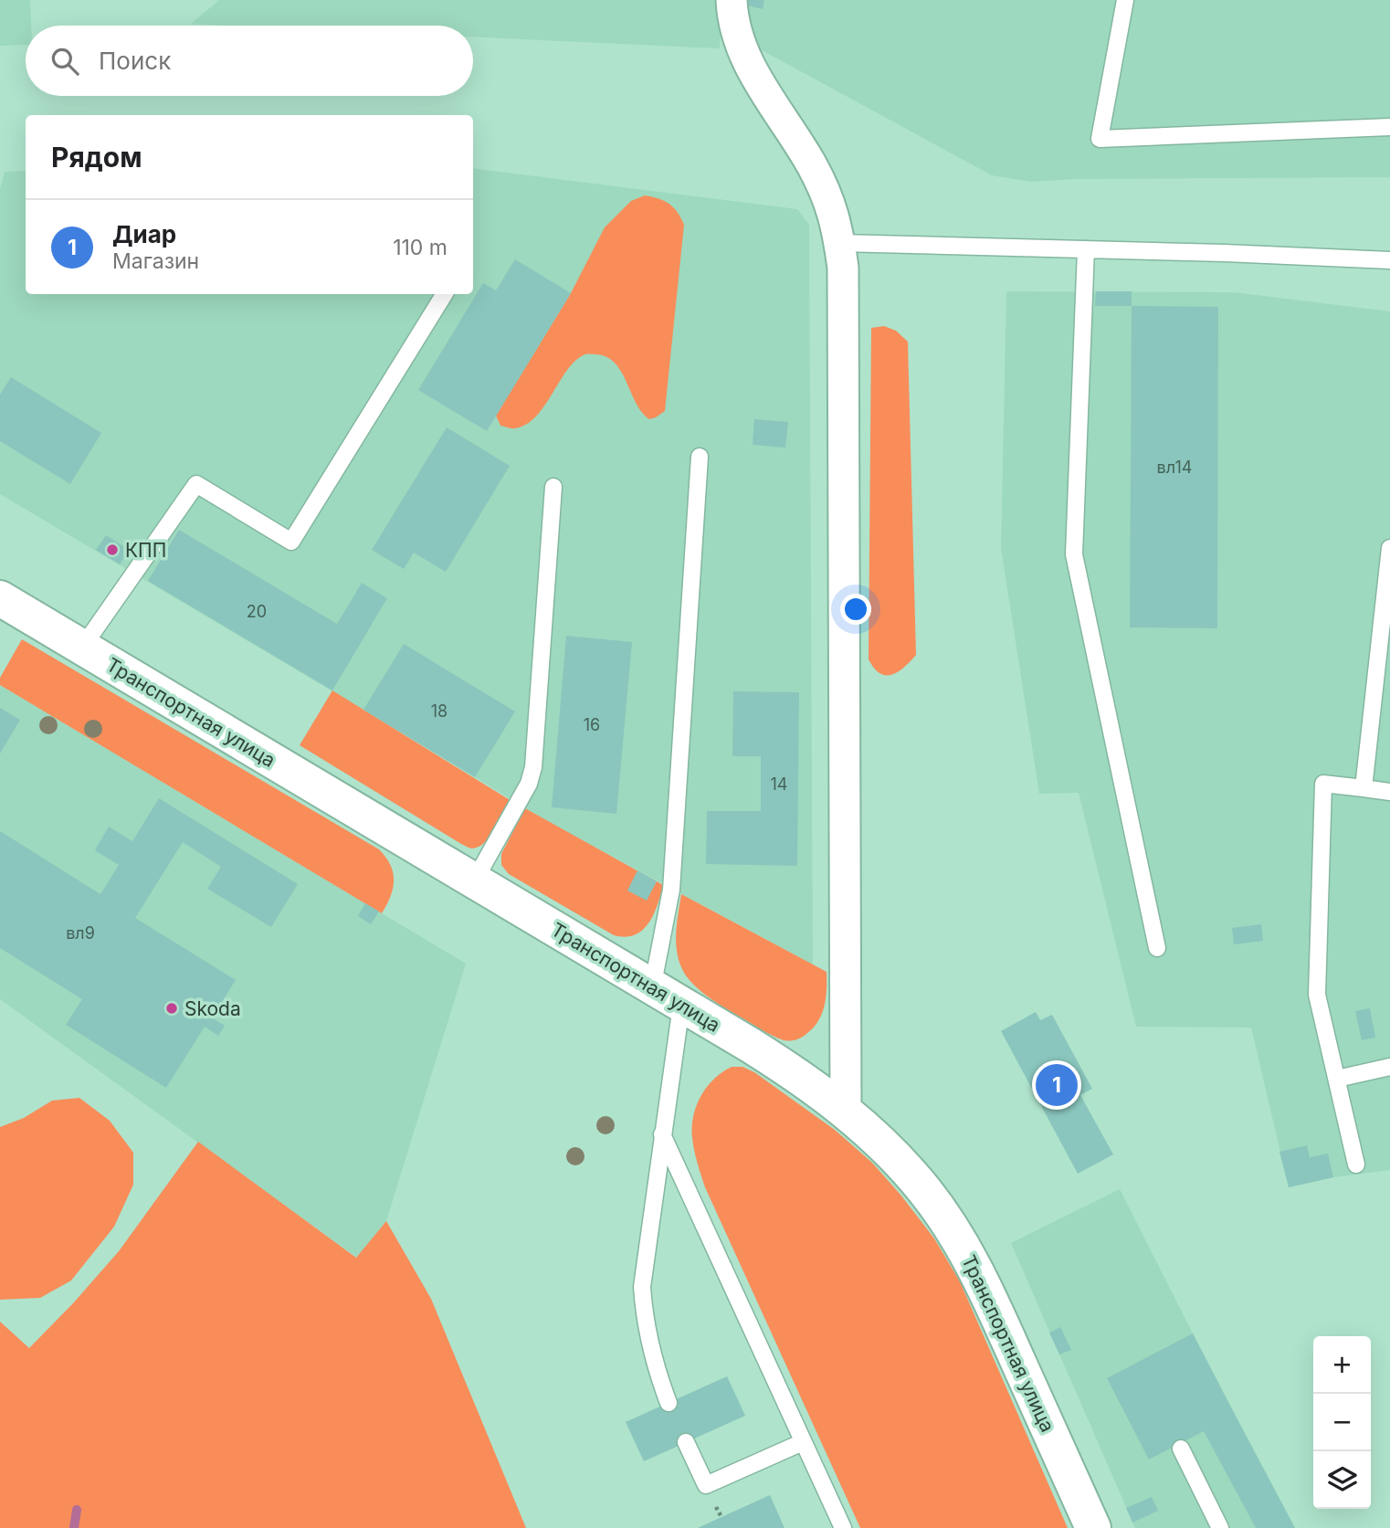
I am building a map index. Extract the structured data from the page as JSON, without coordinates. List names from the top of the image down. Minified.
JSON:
{"streets":{"street":["Транспортная улица"]},"places":["КПП","Skoda"],"house_numbers":["вл14","20","18","16","14","вл9"],"page":{"search":"Поиск","heading":"Рядом","list":[{"mark":"1","name":"Диар","note":"Магазин","value":"110 m"}],"pins":"1","map_buttons":["+","−"]}}
